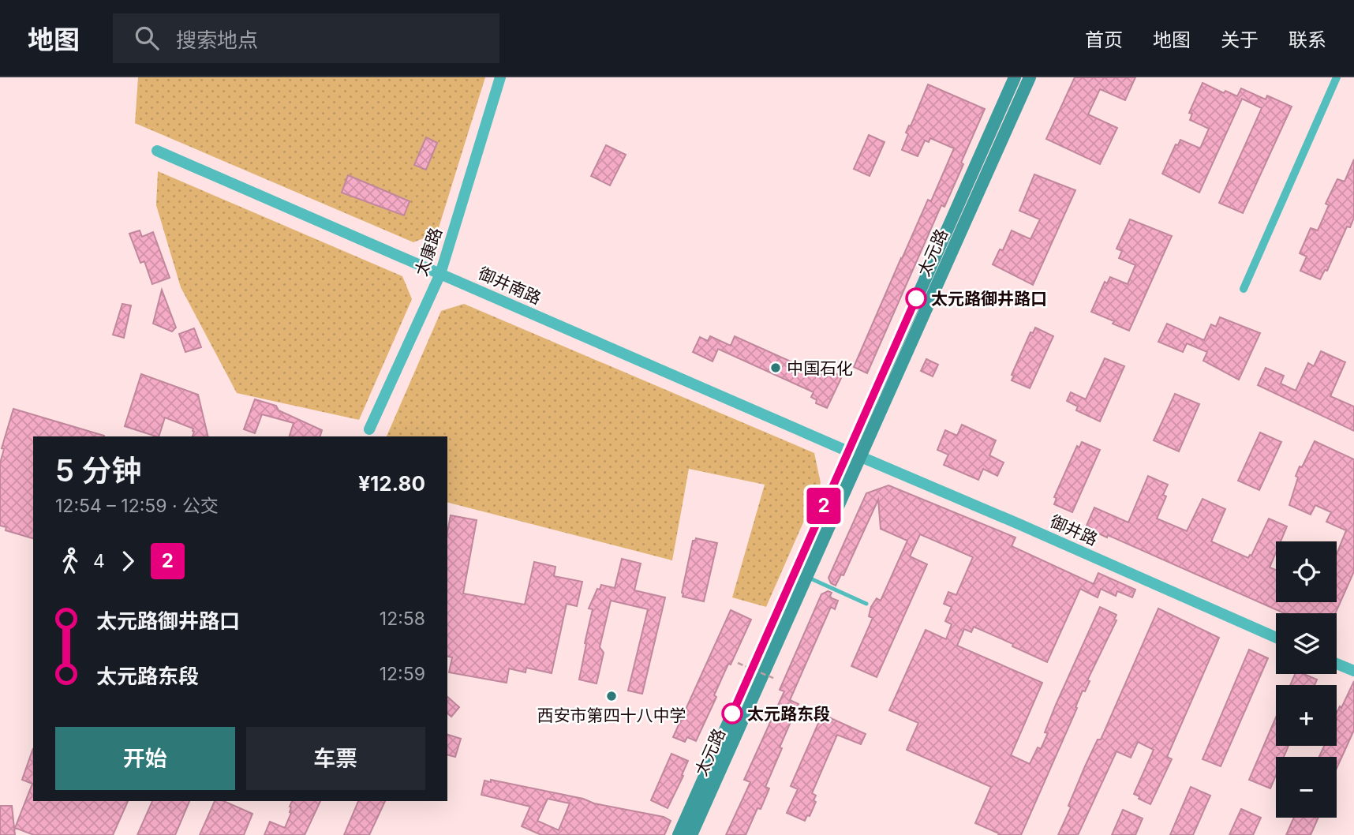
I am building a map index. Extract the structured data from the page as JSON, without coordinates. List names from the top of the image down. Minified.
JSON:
{"streets":{"main road":["太元路"],"street":["太康路","御井南路","御井路"]},"crossings":[["太康路","御井南路"],["太元路","御井南路"],["太元路","御井路"],["御井南路","御井路"]],"places":["太元路御井路口","中国石化","西安市第四十八中学","太元路东段"],"lines":["bus line 2"],"page":{"header":"地图","search":"搜索地点","nav":["首页","地图","关于","联系"],"on_map":"2","heading":["5 分钟","12:54 – 12:59 · 公交","¥12.80"],"legs":["4","2"],"map_buttons":["+","−"],"list":[{"name":"太元路御井路口","value":"12:58"},{"name":"太元路东段","value":"12:59"}],"buttons":["开始","车票"]}}
